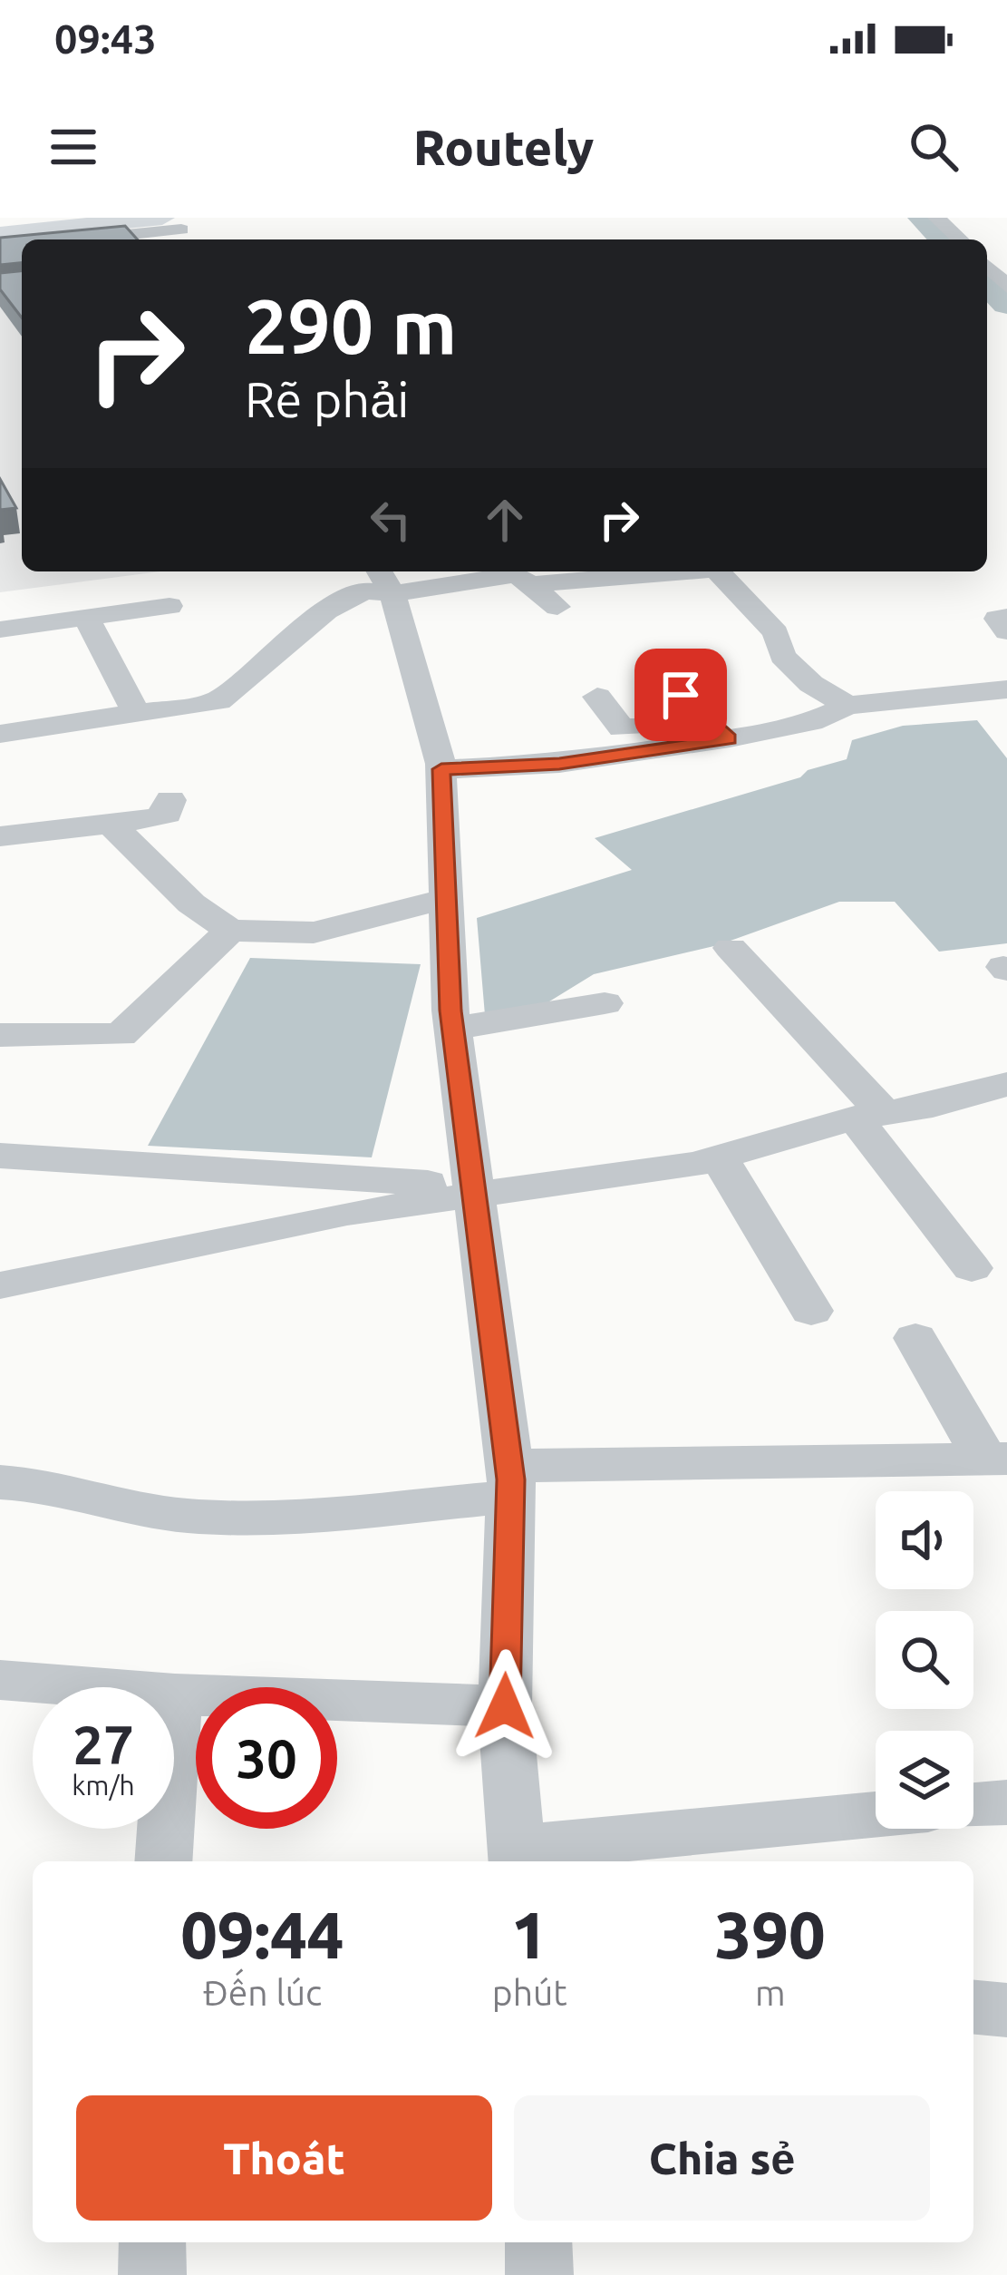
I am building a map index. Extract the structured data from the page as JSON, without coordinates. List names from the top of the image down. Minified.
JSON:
{"page":{"status":"09:43","header":"Routely","turn":["290 m","Rẽ phải"],"speed":"27 km/h","limit":"30","eta":["09:44","Đến lúc","1","phút","390","m"],"buttons":["Thoát","Chia sẻ"]}}
